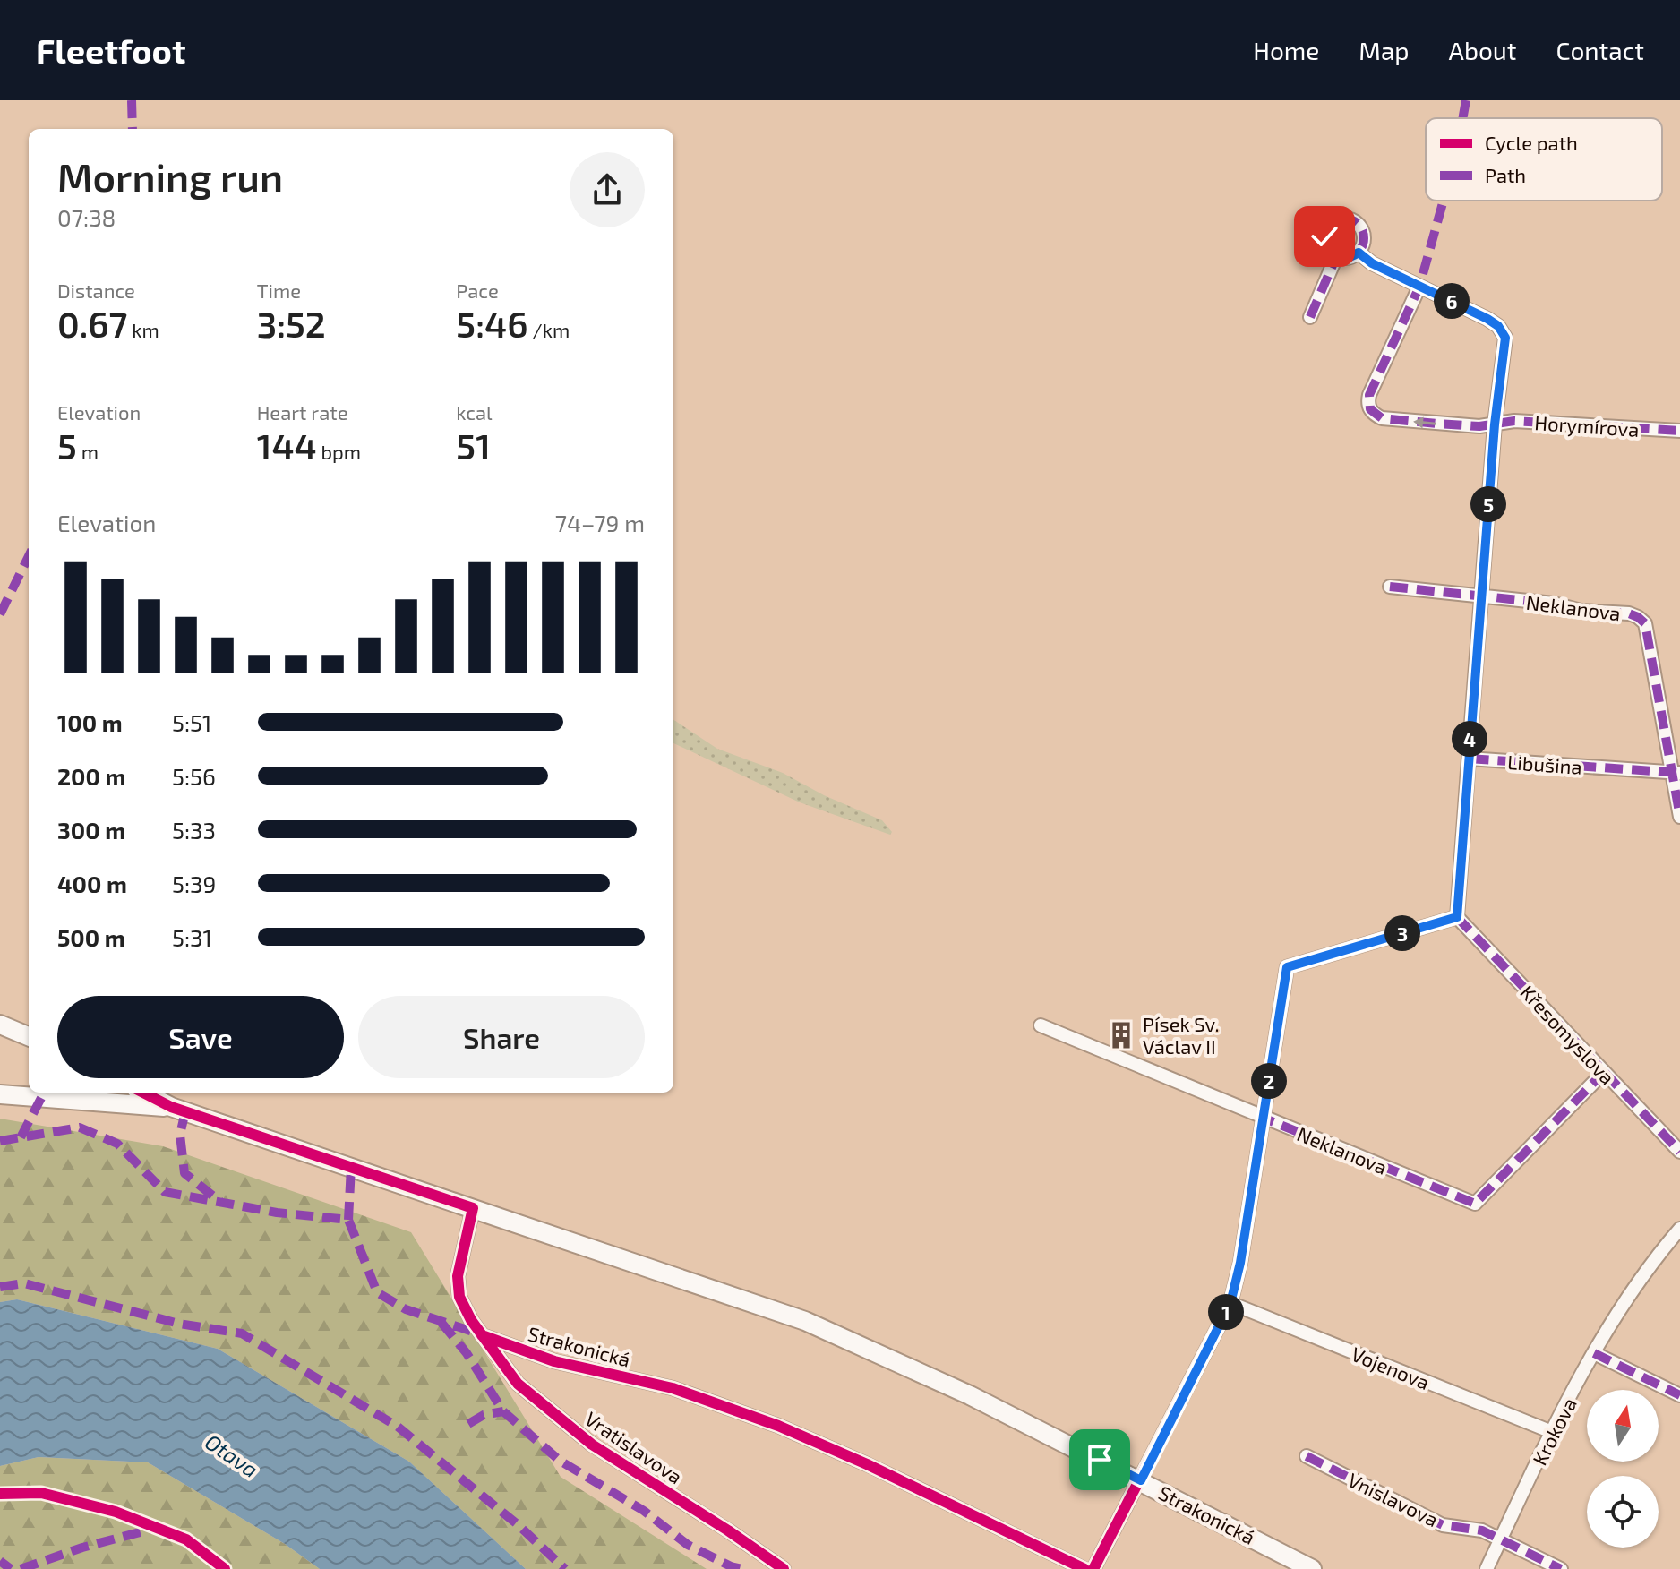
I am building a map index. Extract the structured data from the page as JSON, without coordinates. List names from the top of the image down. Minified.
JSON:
{"streets":{"main road":["Strakonická"],"street":["Horymírova","Neklanova","Libušina","Křesomyslova","Vojenova","Krokova","Vratislavova","Vnislavova"]},"crossings":[["Neklanova","Libušina"],["Neklanova","Křesomyslova"],["Strakonická","Vratislavova"],["Vojenova","Krokova"],["Krokova","Vnislavova"]],"water":["Otava"],"places":{"building":["Písek Sv. Václav II"]},"legend":["Cycle path","Path"],"north":"top","page":{"header":"Fleetfoot","nav":["Home","Map","About","Contact"],"heading":["Morning run","07:38"],"stats":[["Distance","0.67 km"],["Time","3:52"],["Pace","5:46 /km"],["Elevation","5 m"],["Heart rate","144 bpm"],["kcal","51"]],"pins":["6","5","4","3","2","1"],"chart":["Elevation","74–79 m"],"list":[{"name":"100 m","note":"5:51"},{"name":"200 m","note":"5:56"},{"name":"300 m","note":"5:33"},{"name":"400 m","note":"5:39"},{"name":"500 m","note":"5:31"}],"buttons":["Save","Share"]}}
